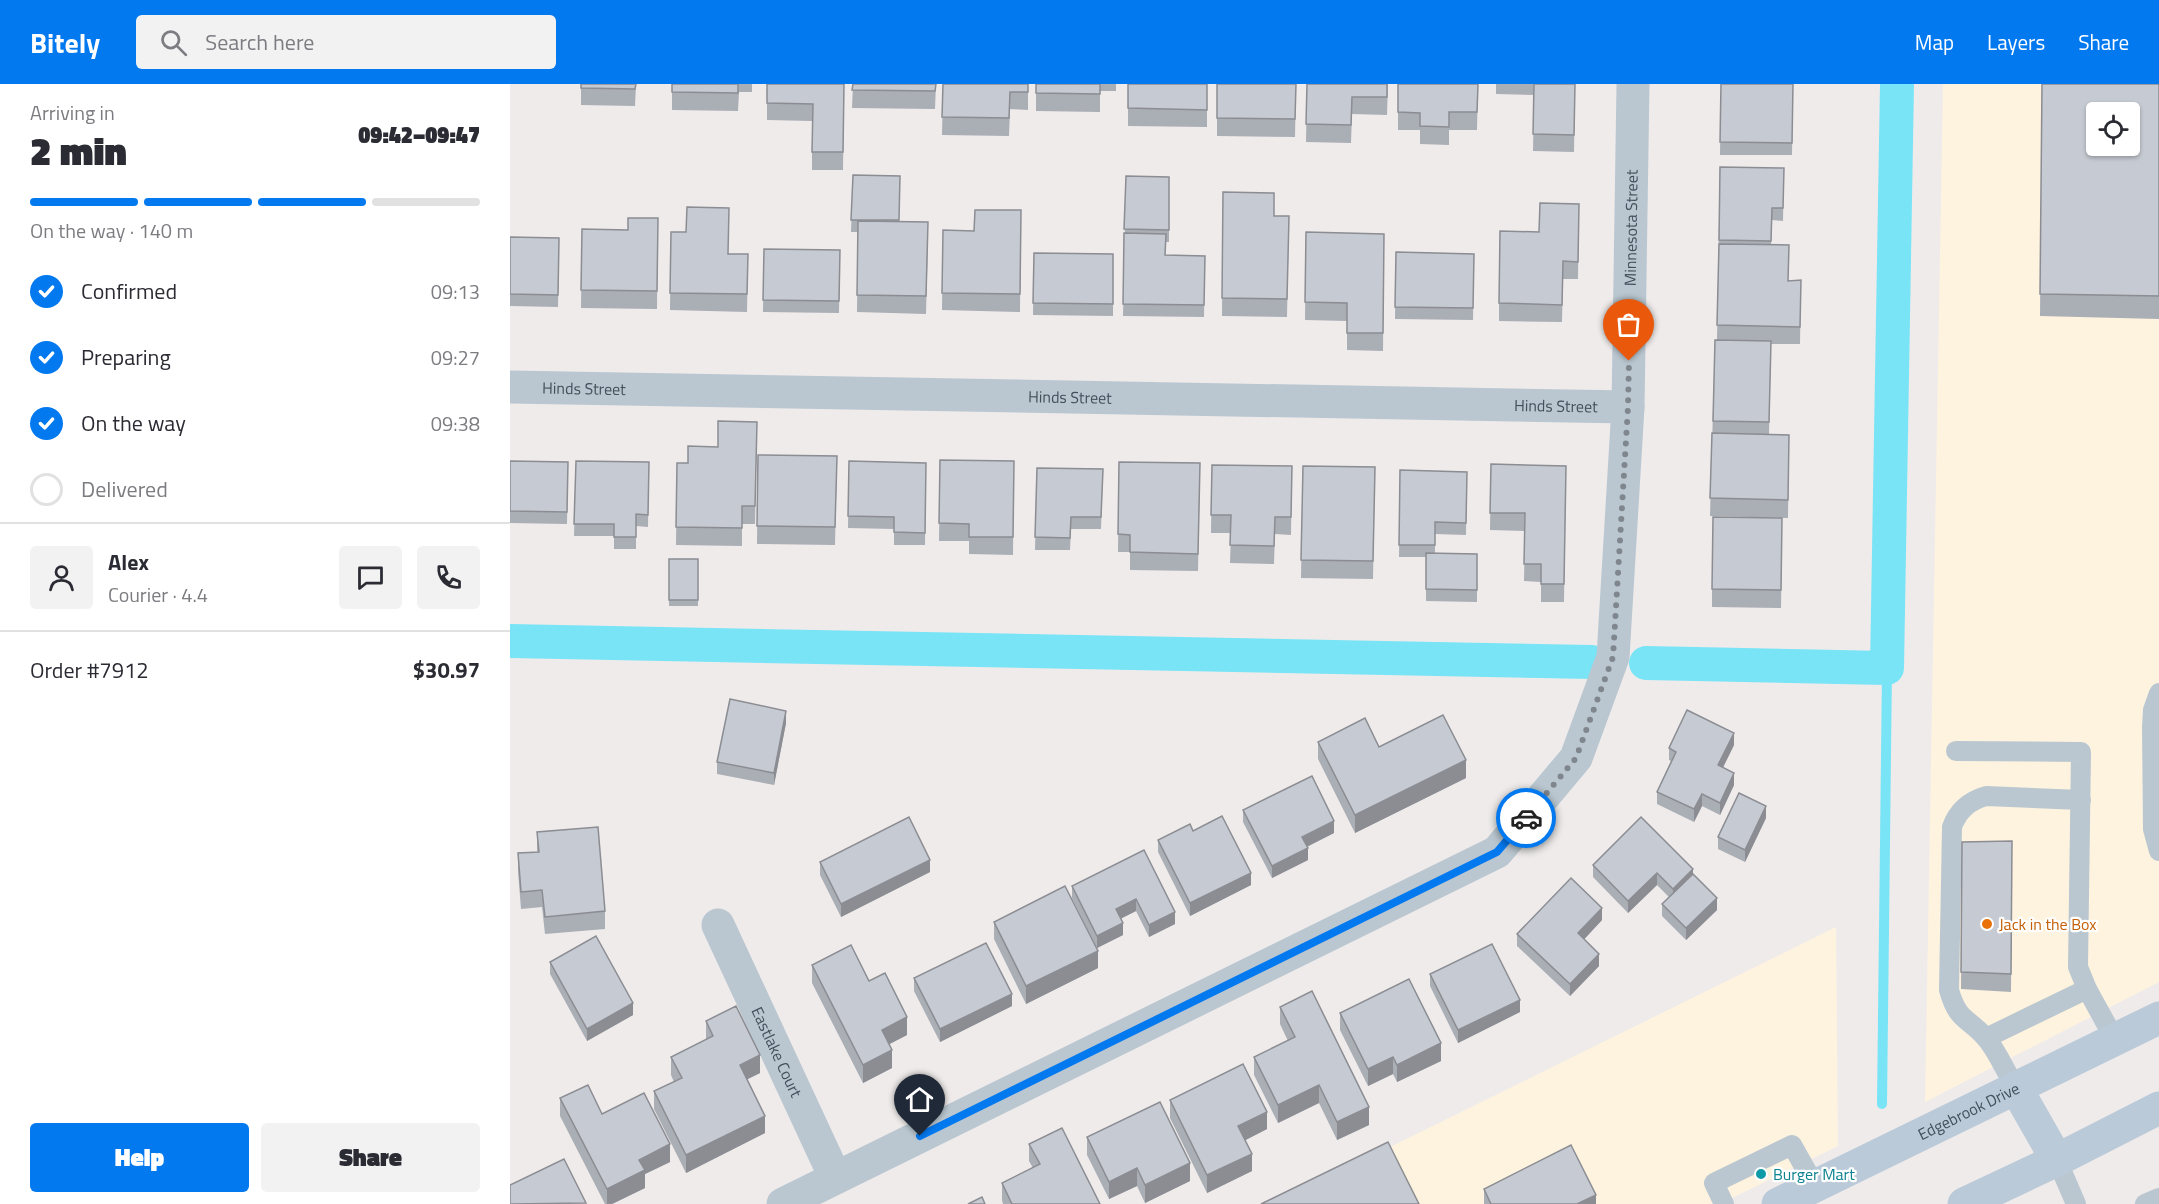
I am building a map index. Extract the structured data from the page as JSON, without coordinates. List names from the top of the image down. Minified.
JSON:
{"streets":{"main road":["Edgebrook Drive"],"street":["Minnesota Street","Hinds Street","Eastlake Court"]},"crossings":[["Minnesota Street","Hinds Street"],["Minnesota Street","Eastlake Court"]],"places":["Jack in the Box","Burger Mart"],"page":{"header":"Bitely","search":"Search here","nav":["Map","Layers","Share"],"heading":["2 min","Arriving in","09:42–09:47"],"panel":["Alex","Courier · 4.4","Order #7912","$30.97"],"bar":"On the way · 140 m","list":[["Confirmed","09:13"],["Preparing","09:27"],["On the way","09:38"],"Delivered"],"buttons":["Help","Share"]}}
